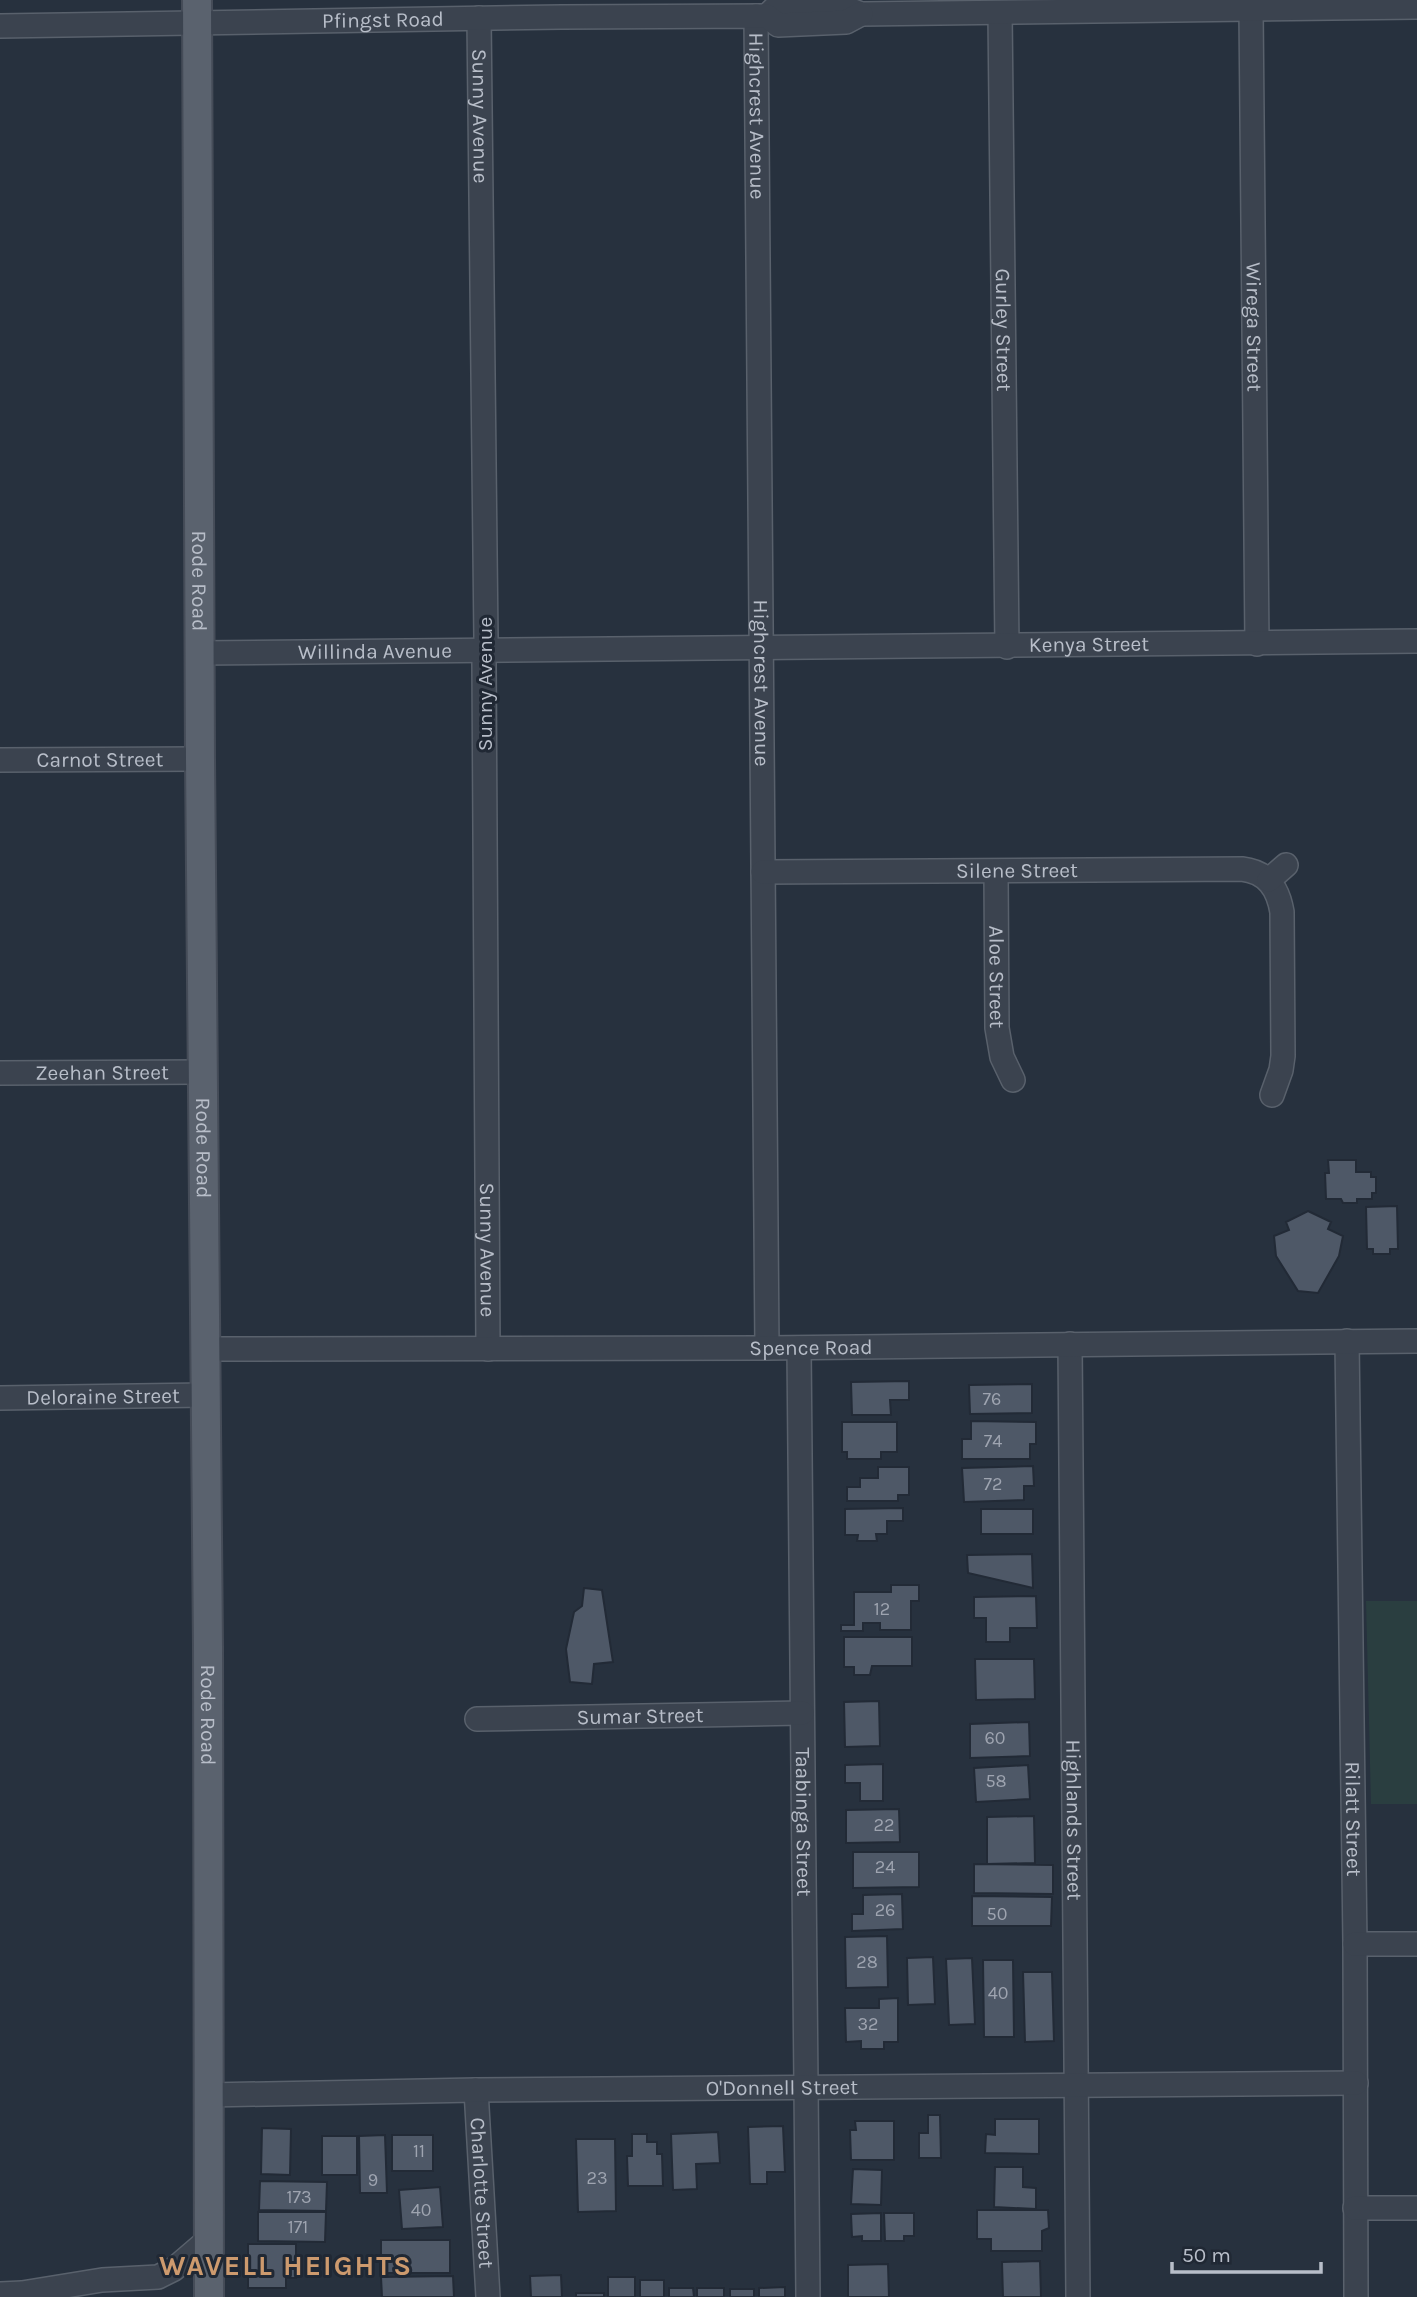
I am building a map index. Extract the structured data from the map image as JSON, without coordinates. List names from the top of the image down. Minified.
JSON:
{"streets":{"main road":["Rode Road"],"street":["Pfingst Road","Highcrest Avenue","Sunny Avenue","Wirega Street","Gurley Street","Kenya Street","Willinda Avenue","Carnot Street","Silene Street","Aloe Street","Zeehan Street","Spence Road","Deloraine Street","Sumar Street","Rilatt Street","Highlands Street","Taabinga Street","O'Donnell Street","Charlotte Street"]},"crossings":[["Pfingst Road","Highcrest Avenue"],["Pfingst Road","Sunny Avenue"],["Pfingst Road","Wirega Street"],["Pfingst Road","Gurley Street"],["Pfingst Road","Rode Road"],["Highcrest Avenue","Kenya Street"],["Highcrest Avenue","Willinda Avenue"],["Highcrest Avenue","Silene Street"],["Highcrest Avenue","Spence Road"],["Sunny Avenue","Willinda Avenue"],["Sunny Avenue","Spence Road"],["Wirega Street","Kenya Street"],["Gurley Street","Kenya Street"],["Rode Road","Willinda Avenue"],["Rode Road","Carnot Street"],["Rode Road","Zeehan Street"],["Rode Road","Spence Road"],["Rode Road","Deloraine Street"],["Rode Road","O'Donnell Street"],["Kenya Street","Willinda Avenue"],["Silene Street","Aloe Street"],["Spence Road","Rilatt Street"],["Spence Road","Highlands Street"],["Spence Road","Taabinga Street"],["Sumar Street","Taabinga Street"],["Rilatt Street","O'Donnell Street"],["Highlands Street","O'Donnell Street"],["Taabinga Street","O'Donnell Street"],["O'Donnell Street","Charlotte Street"]],"districts":["WAVELL HEIGHTS"],"house_numbers":["76","74","72","12","60","58","22","24","26","50","28","40","32","11","23","9","173","40","171"],"scale_bar":"50 m"}
